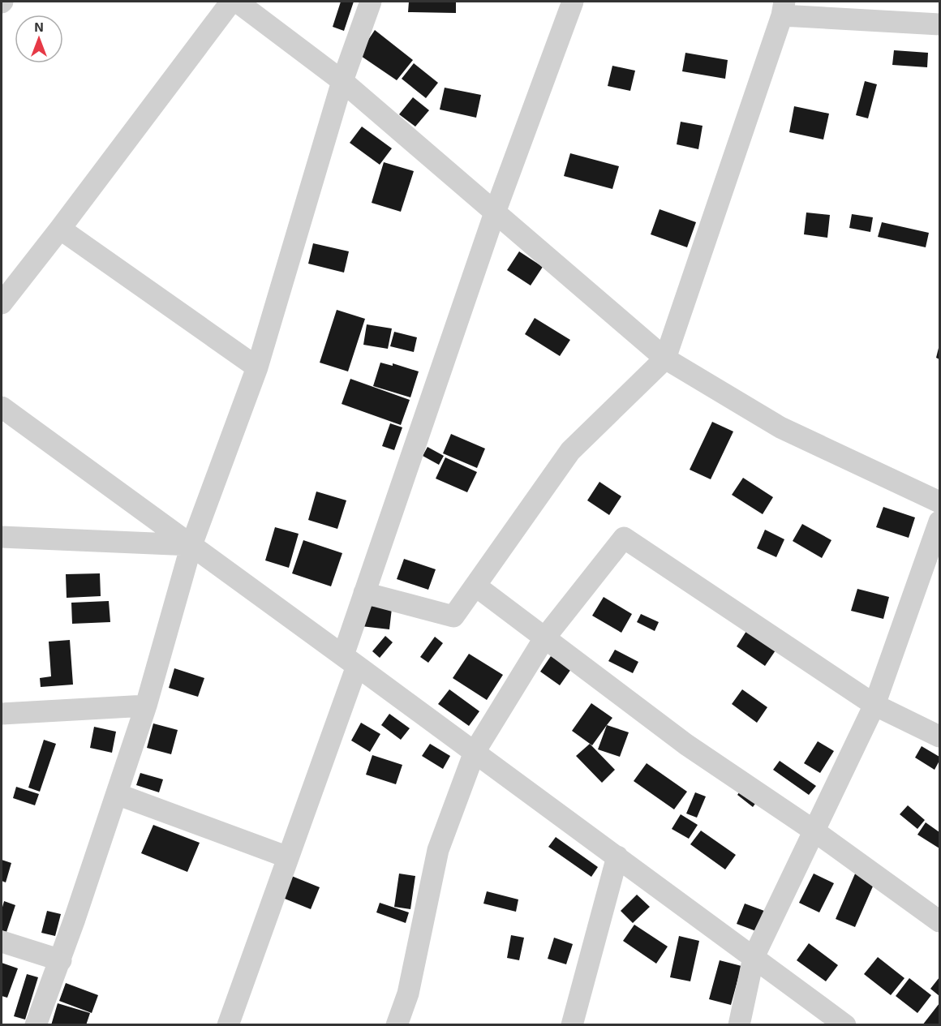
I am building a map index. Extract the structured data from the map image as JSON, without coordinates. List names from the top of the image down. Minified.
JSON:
{"north":"top"}
